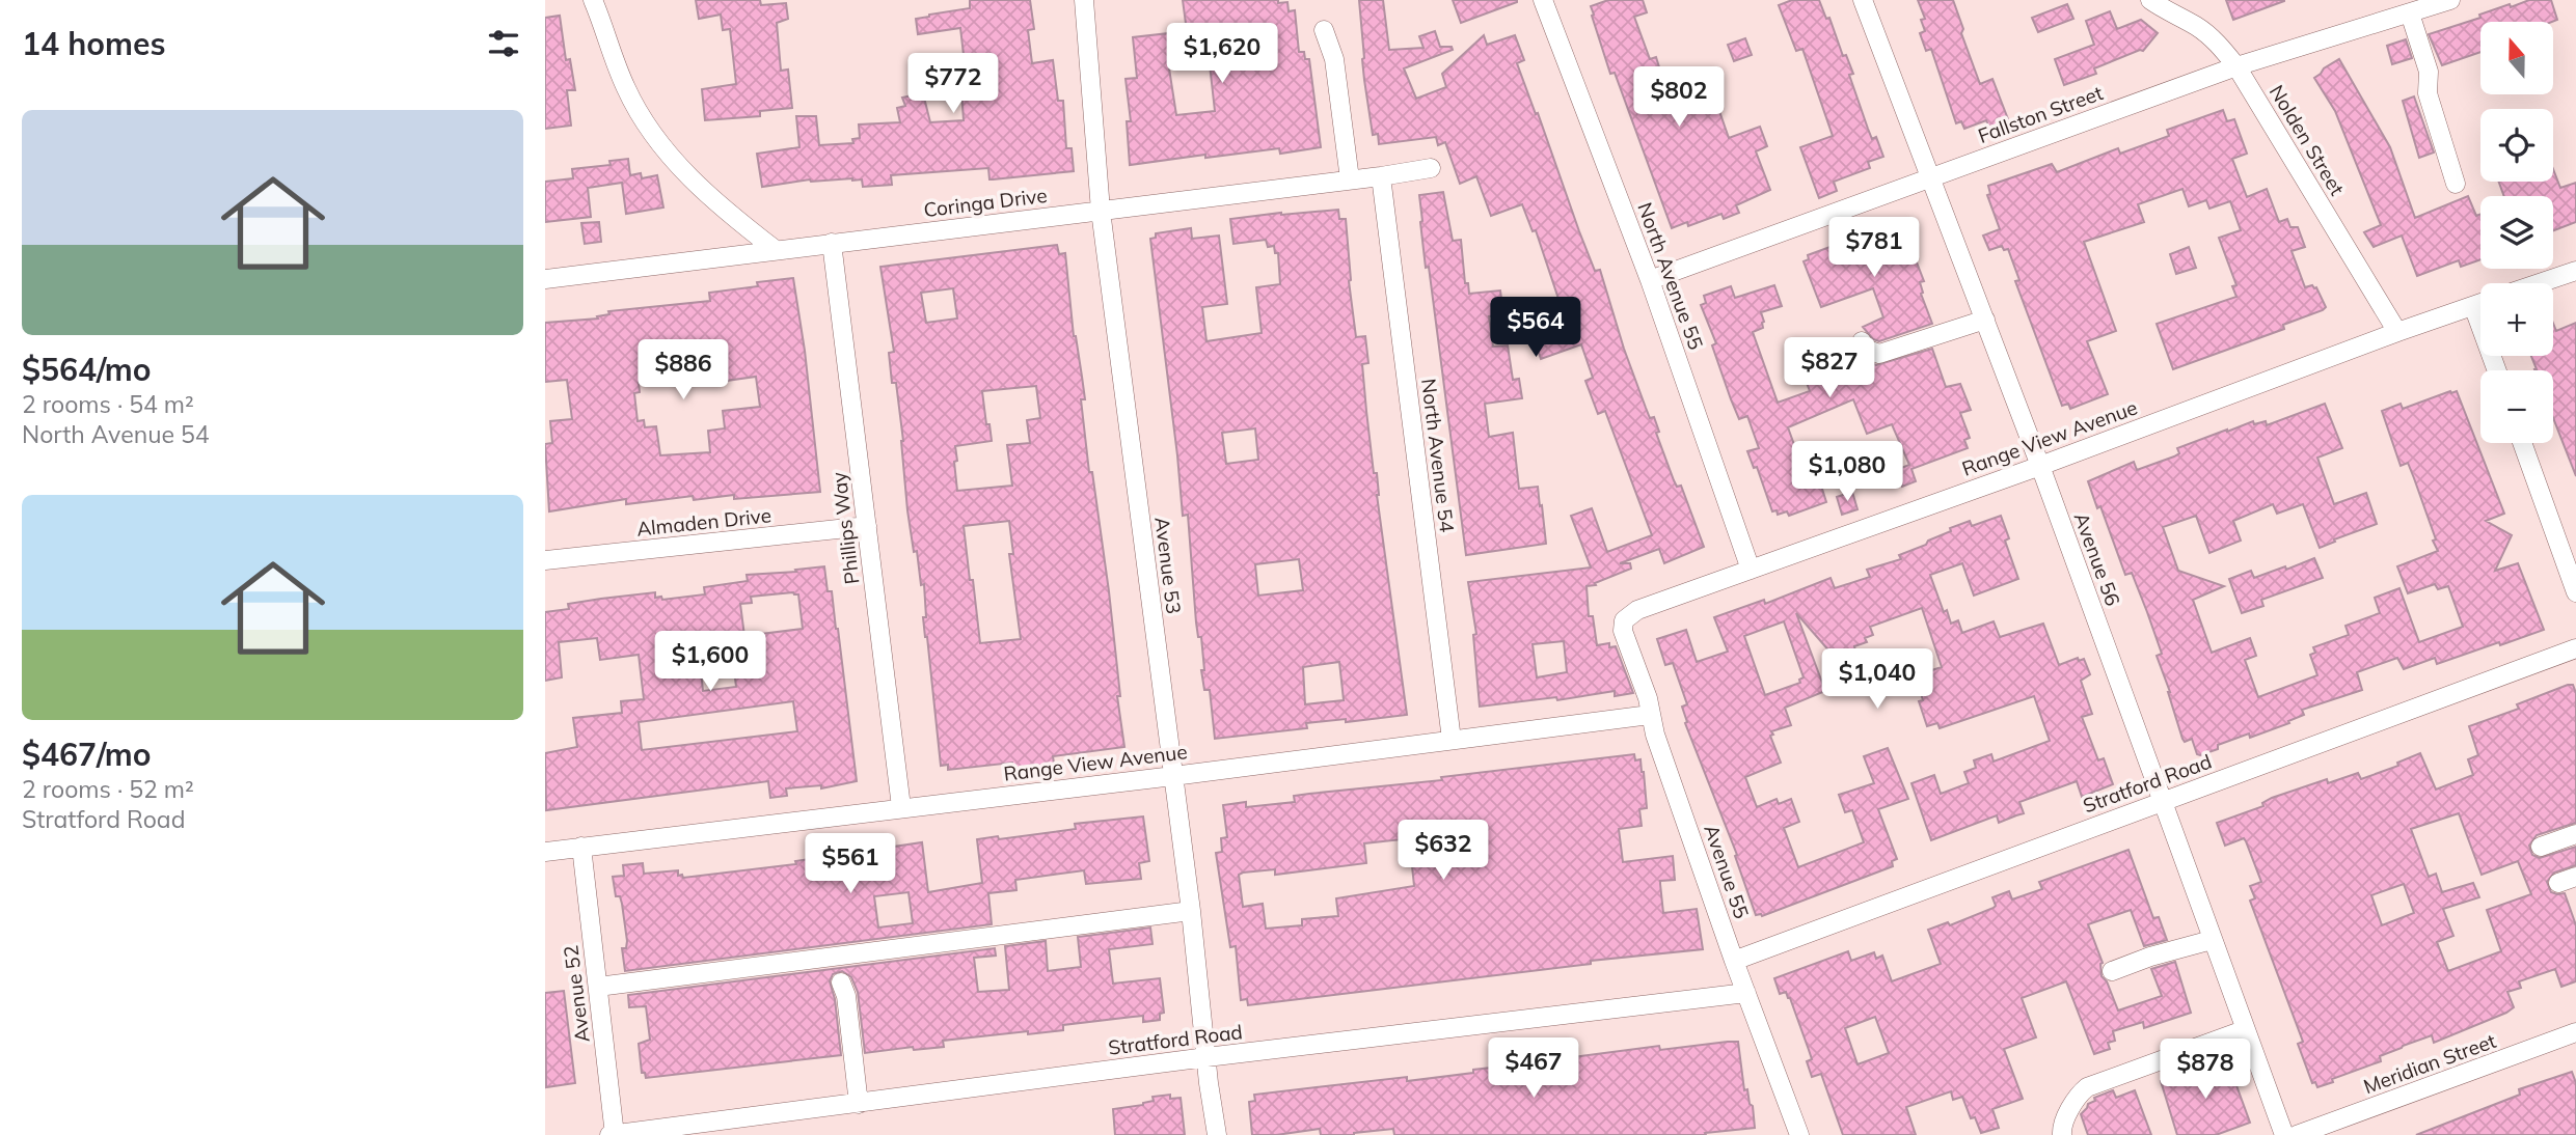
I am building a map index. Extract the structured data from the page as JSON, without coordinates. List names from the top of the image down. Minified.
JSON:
{"streets":{"street":["Fallston Street","Nolden Street","Coringa Drive","North Avenue 55","Range View Avenue","North Avenue 54","Almaden Drive","Phillips Way","Avenue 56","Avenue 53","Stratford Road","Avenue 55","Avenue 52","Meridian Street"]},"crossings":[["Fallston Street","Nolden Street"],["Fallston Street","North Avenue 55"],["Fallston Street","Avenue 56"],["Nolden Street","Range View Avenue"],["Coringa Drive","North Avenue 54"],["Coringa Drive","Phillips Way"],["Coringa Drive","Avenue 53"],["North Avenue 55","Range View Avenue"],["Range View Avenue","North Avenue 54"],["Range View Avenue","Phillips Way"],["Range View Avenue","Avenue 56"],["Range View Avenue","Avenue 53"],["Range View Avenue","Avenue 55"],["Range View Avenue","Avenue 52"],["Almaden Drive","Phillips Way"],["Avenue 56","Stratford Road"],["Avenue 53","Stratford Road"],["Stratford Road","Avenue 55"],["Stratford Road","Avenue 52"]],"north":"top","page":{"heading":"14 homes","map_buttons":["+","−"],"price":["$1,620","$772","$802","$781","$564","$827","$886","$1,080","$1,600","$1,040","$632","$561","$467","$878"],"list":[{"name":"$564/mo","note":"2 rooms · 54 m² · North Avenue 54"},{"name":"$467/mo","note":"2 rooms · 52 m² · Stratford Road"}]}}
